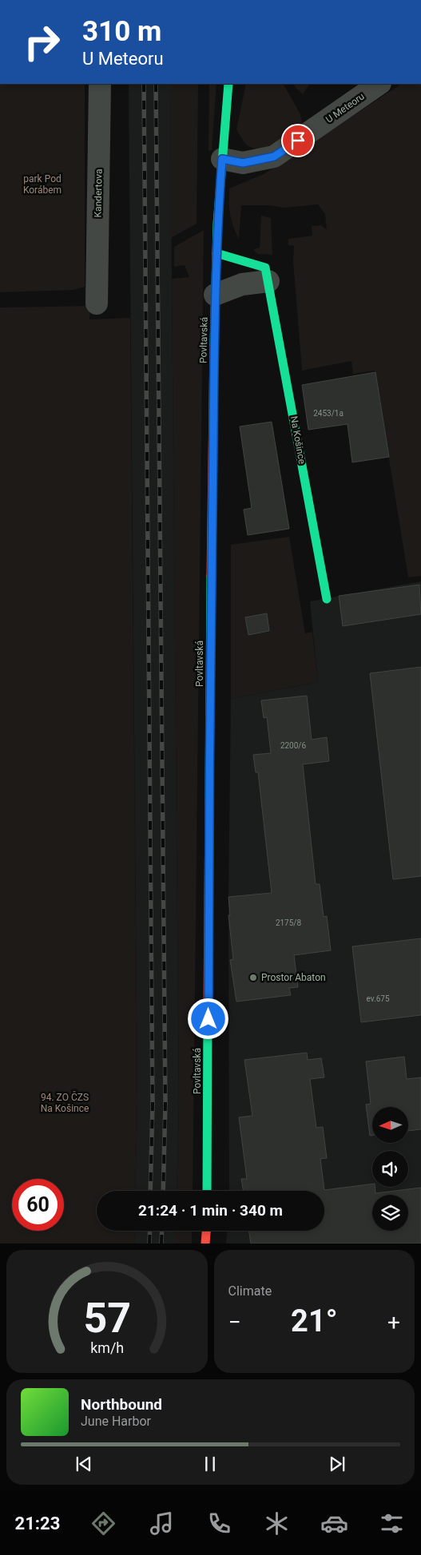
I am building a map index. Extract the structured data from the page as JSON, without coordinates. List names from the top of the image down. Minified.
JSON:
{"streets":{"main road":["Povltavská","Na Košince"],"street":["U Meteoru","Kandertova"]},"crossings":[["U Meteoru","Povltavská"],["Povltavská","Na Košince"]],"parks":["park Pod Korábem","94. ZO ČZS Na Košince"],"places":["Prostor Abaton"],"house_numbers":["2453/1a","2200/6","2175/8","ev.675"],"north":"left","page":{"turn":["310 m","U Meteoru"],"limit":"60","trip":"21:24 · 1 min · 340 m","tile":"Climate","heat":["−","21°","+"],"song":["Northbound","June Harbor"],"tabs":"21:23","gauge":["57","km/h"]}}
